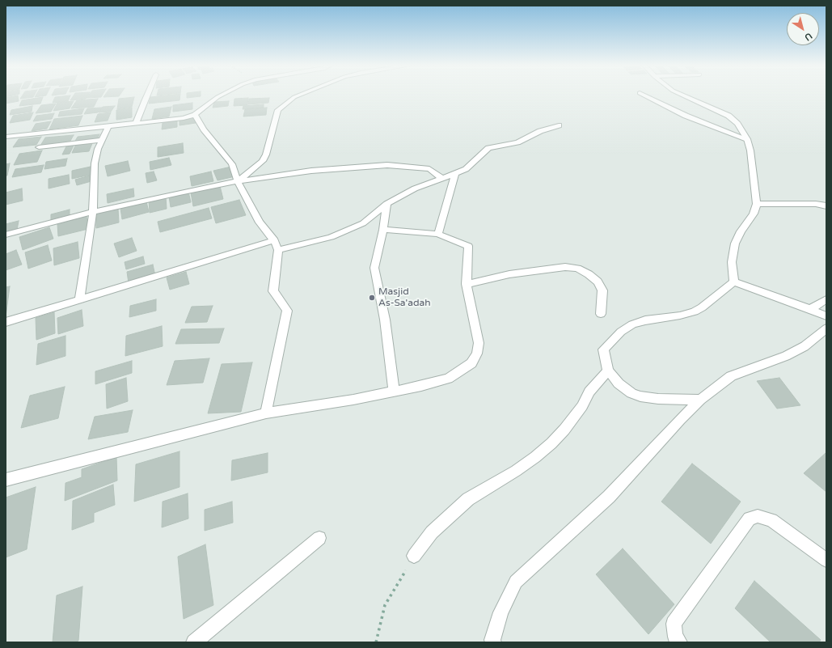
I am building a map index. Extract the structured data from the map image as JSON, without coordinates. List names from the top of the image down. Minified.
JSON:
{"places":["Masjid As-Sa'adah"],"north":"bottom right"}
